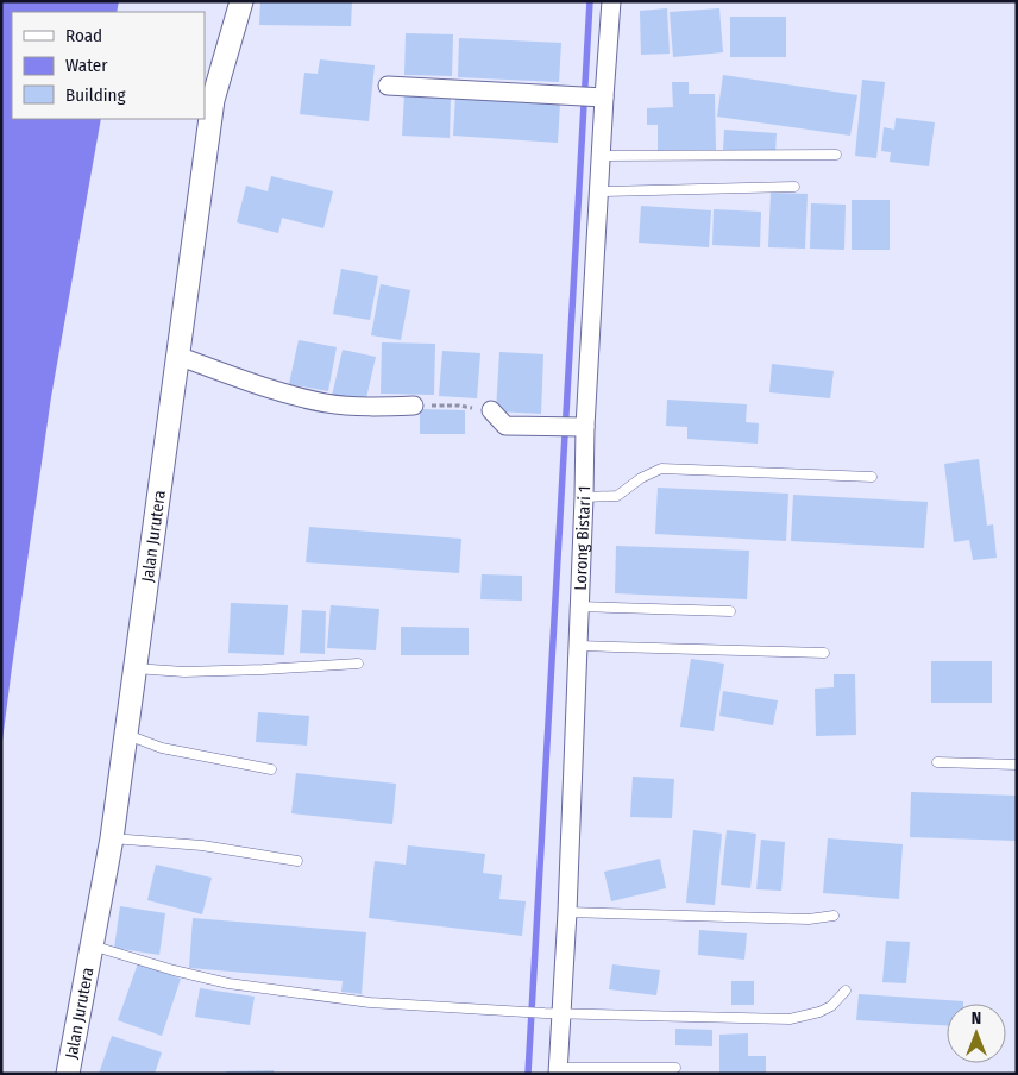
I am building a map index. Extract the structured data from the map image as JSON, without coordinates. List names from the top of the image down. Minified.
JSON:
{"streets":{"street":["Jalan Jurutera","Lorong Bistari 1"]},"legend":["Road","Water","Building"],"north":"top"}
